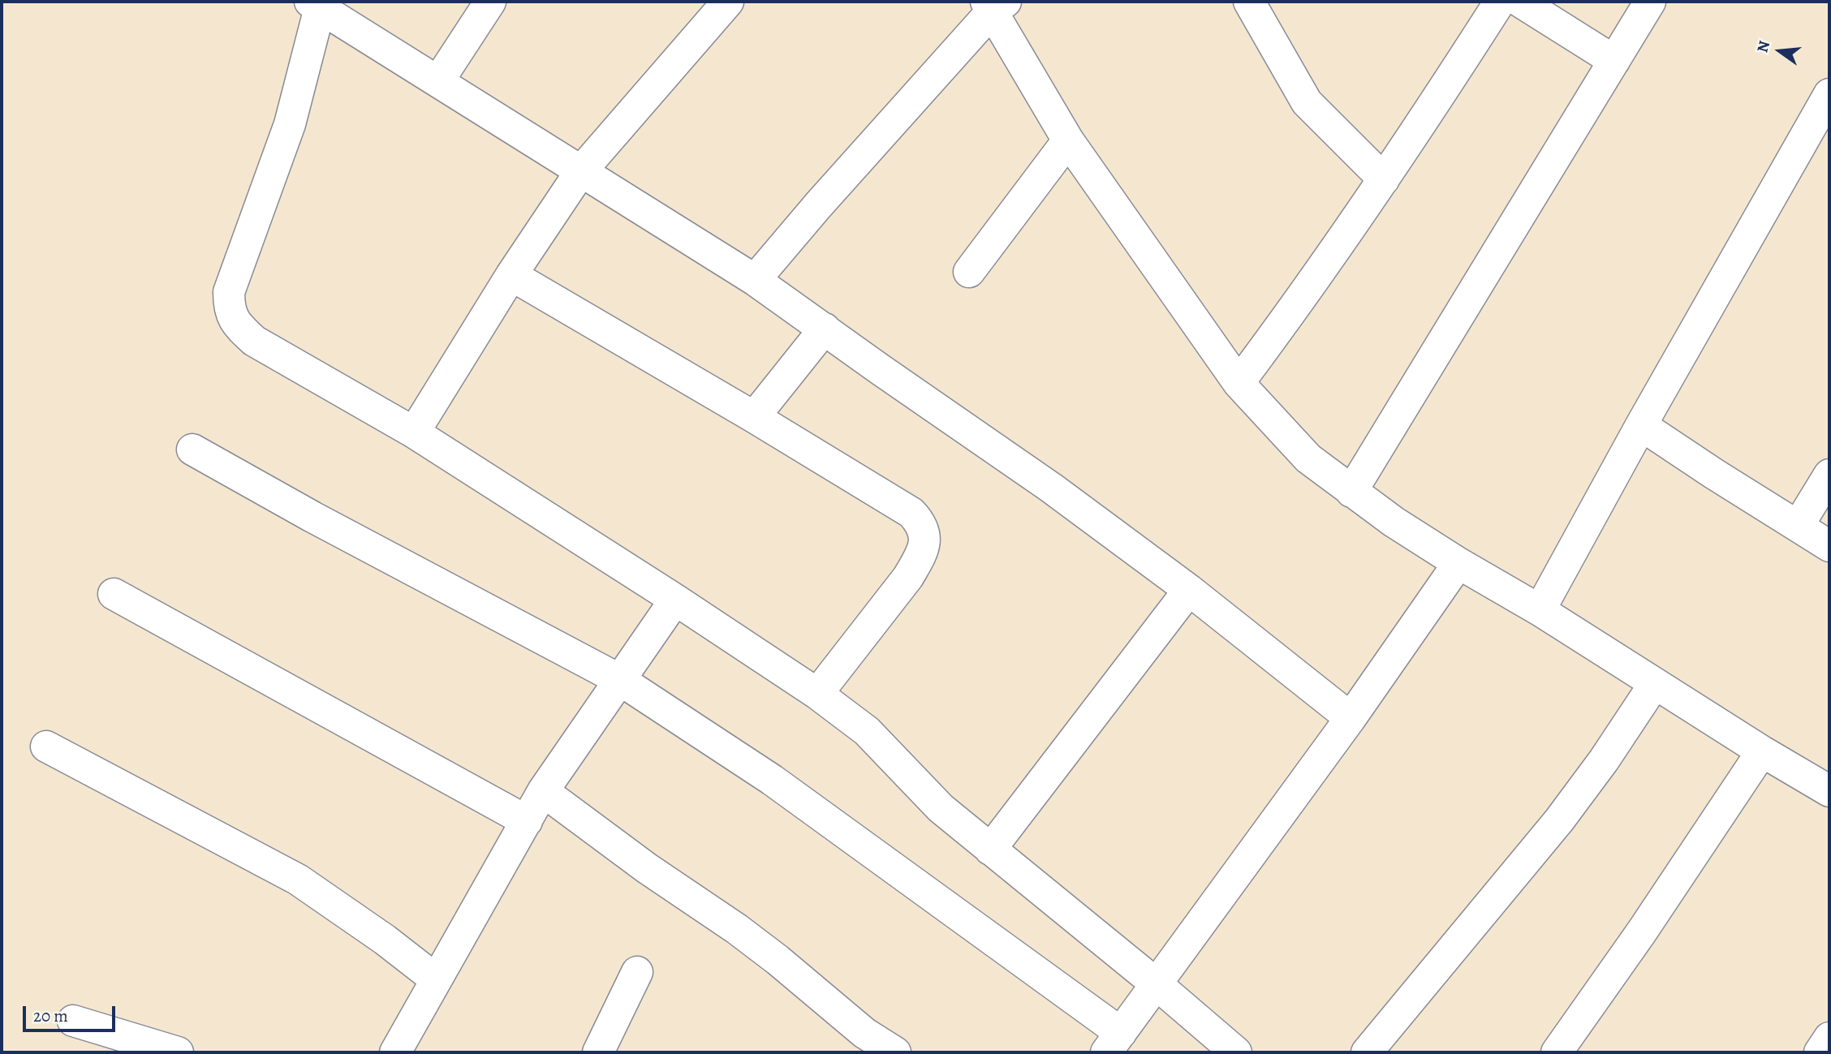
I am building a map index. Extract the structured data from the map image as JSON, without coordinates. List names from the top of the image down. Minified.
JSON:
{"scale_bar":"20 m","north":"left"}
